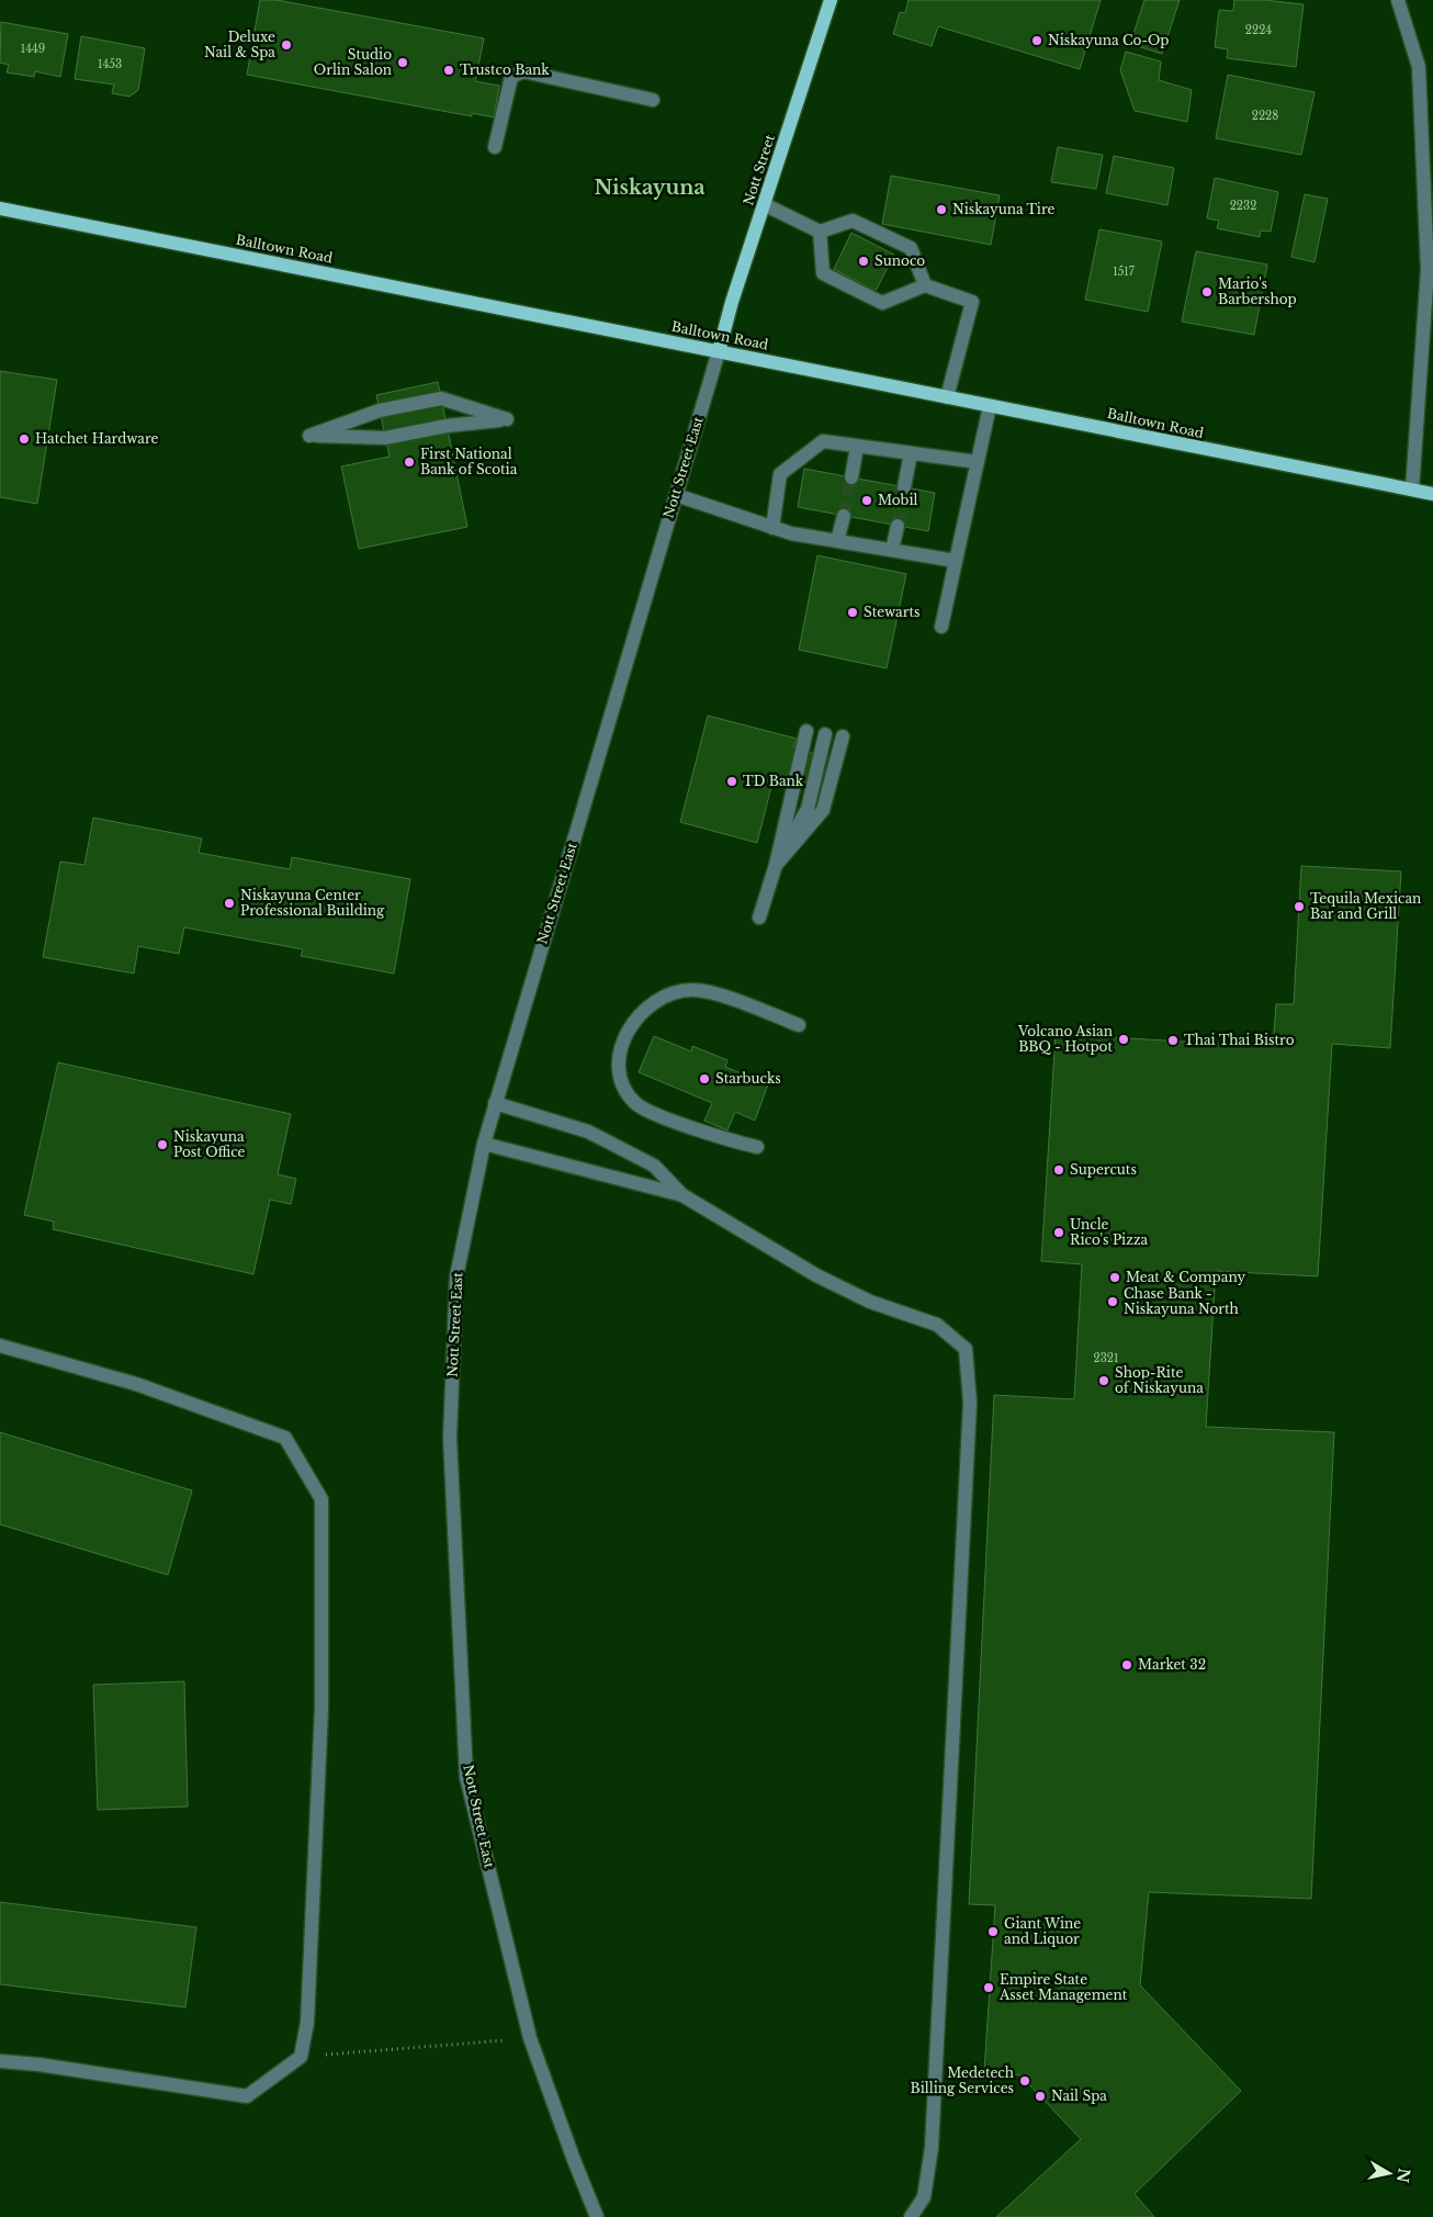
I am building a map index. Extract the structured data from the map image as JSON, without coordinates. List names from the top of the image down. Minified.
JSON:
{"streets":{"main road":["Nott Street","Balltown Road"],"street":["Nott Street East"]},"crossings":[["Nott Street","Balltown Road"],["Nott Street","Nott Street East"],["Balltown Road","Nott Street East"]],"districts":["Niskayuna"],"places":["Niskayuna Co-Op","Deluxe Nail & Spa","Studio Orlin Salon","Trustco Bank","Niskayuna Tire","Sunoco","Mario's Barbershop","Hatchet Hardware","First National Bank of Scotia","Mobil","Stewarts","TD Bank","Niskayuna Center Professional Building","Tequila Mexican Bar and Grill","Volcano Asian BBQ - Hotpot","Thai Thai Bistro","Starbucks","Niskayuna Post Office","Supercuts","Uncle Rico's Pizza","Meat & Company","Chase Bank - Niskayuna North","Shop-Rite of Niskayuna","Market 32","Giant Wine and Liquor","Empire State Asset Management","Medetech Billing Services","Nail Spa"],"house_numbers":["2224","1449","1453","2228","2232","1517","2321"],"north":"right"}
